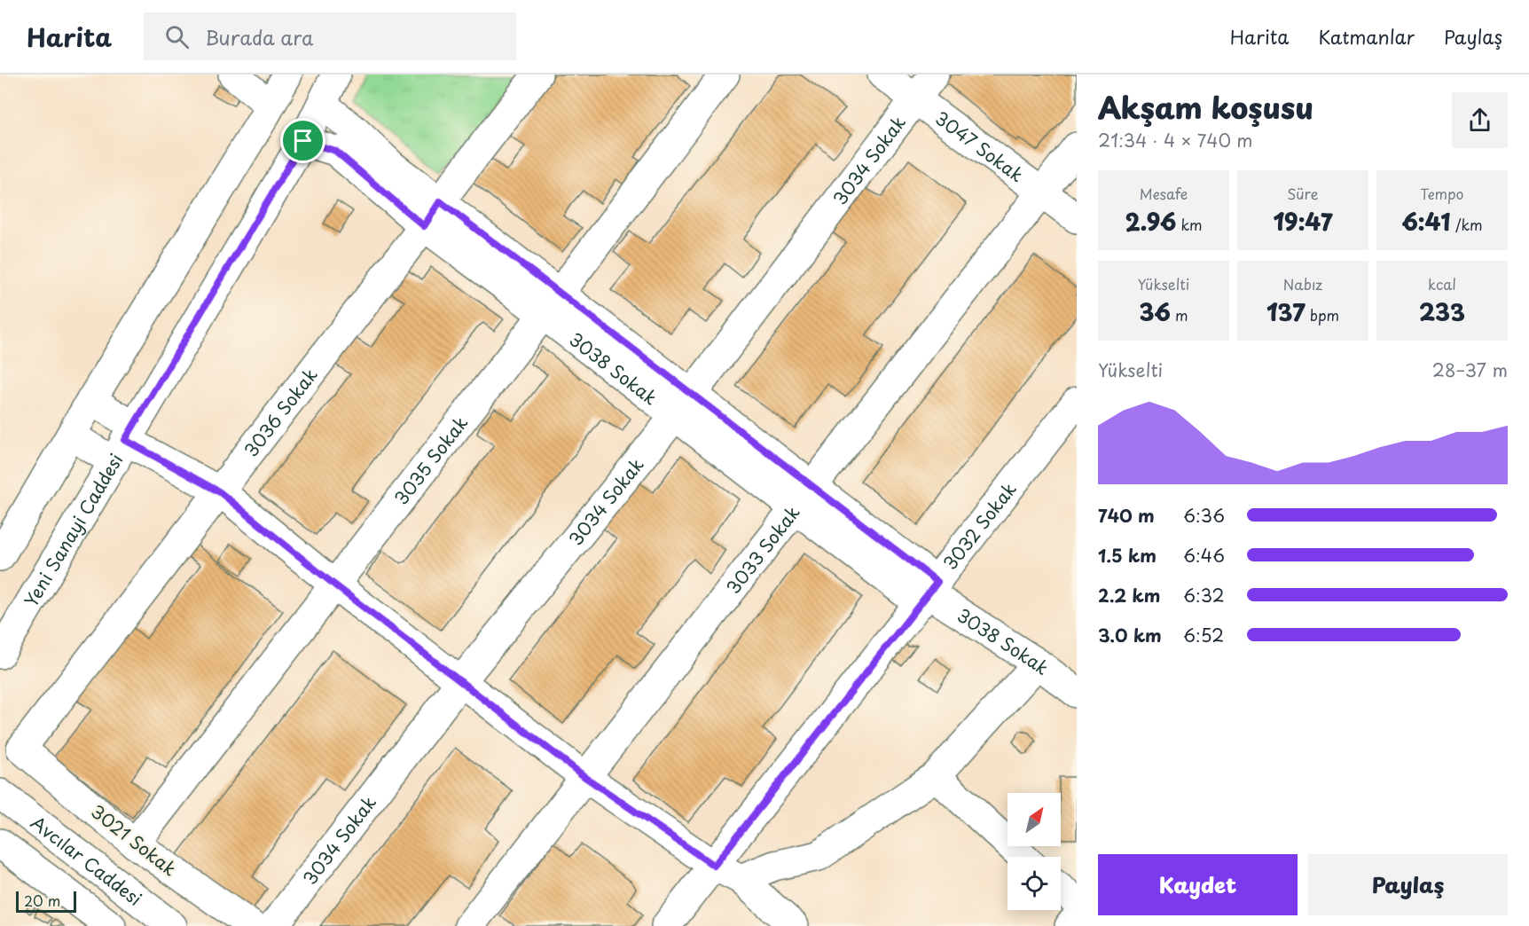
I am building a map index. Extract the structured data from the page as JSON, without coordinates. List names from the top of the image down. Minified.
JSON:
{"streets":{"main road":["3047 Sokak","3034 Sokak","3038 Sokak","3036 Sokak","3035 Sokak","3032 Sokak","Yeni Sanayi Caddesi","3033 Sokak","3021 Sokak","Avcılar Caddesi"]},"crossings":[["3047 Sokak","3034 Sokak"],["3047 Sokak","3033 Sokak"],["3034 Sokak","3038 Sokak"],["3038 Sokak","3036 Sokak"],["3038 Sokak","3035 Sokak"],["3038 Sokak","3032 Sokak"],["3038 Sokak","Yeni Sanayi Caddesi"],["3038 Sokak","3033 Sokak"],["3036 Sokak","3021 Sokak"],["3035 Sokak","3021 Sokak"]],"scale_bar":"20 m","north":"top right","page":{"header":"Harita","search":"Burada ara","nav":["Harita","Katmanlar","Paylaş"],"heading":["Akşam koşusu","21:34 · 4 × 740 m"],"stats":[["Mesafe","2.96 km"],["Süre","19:47"],["Tempo","6:41 /km"],["Yükselti","36 m"],["Nabız","137 bpm"],["kcal","233"]],"chart":["Yükselti","28–37 m"],"list":[{"name":"740 m","note":"6:36"},{"name":"1.5 km","note":"6:46"},{"name":"2.2 km","note":"6:32"},{"name":"3.0 km","note":"6:52"}],"buttons":["Kaydet","Paylaş"],"scale":"20 m"}}
